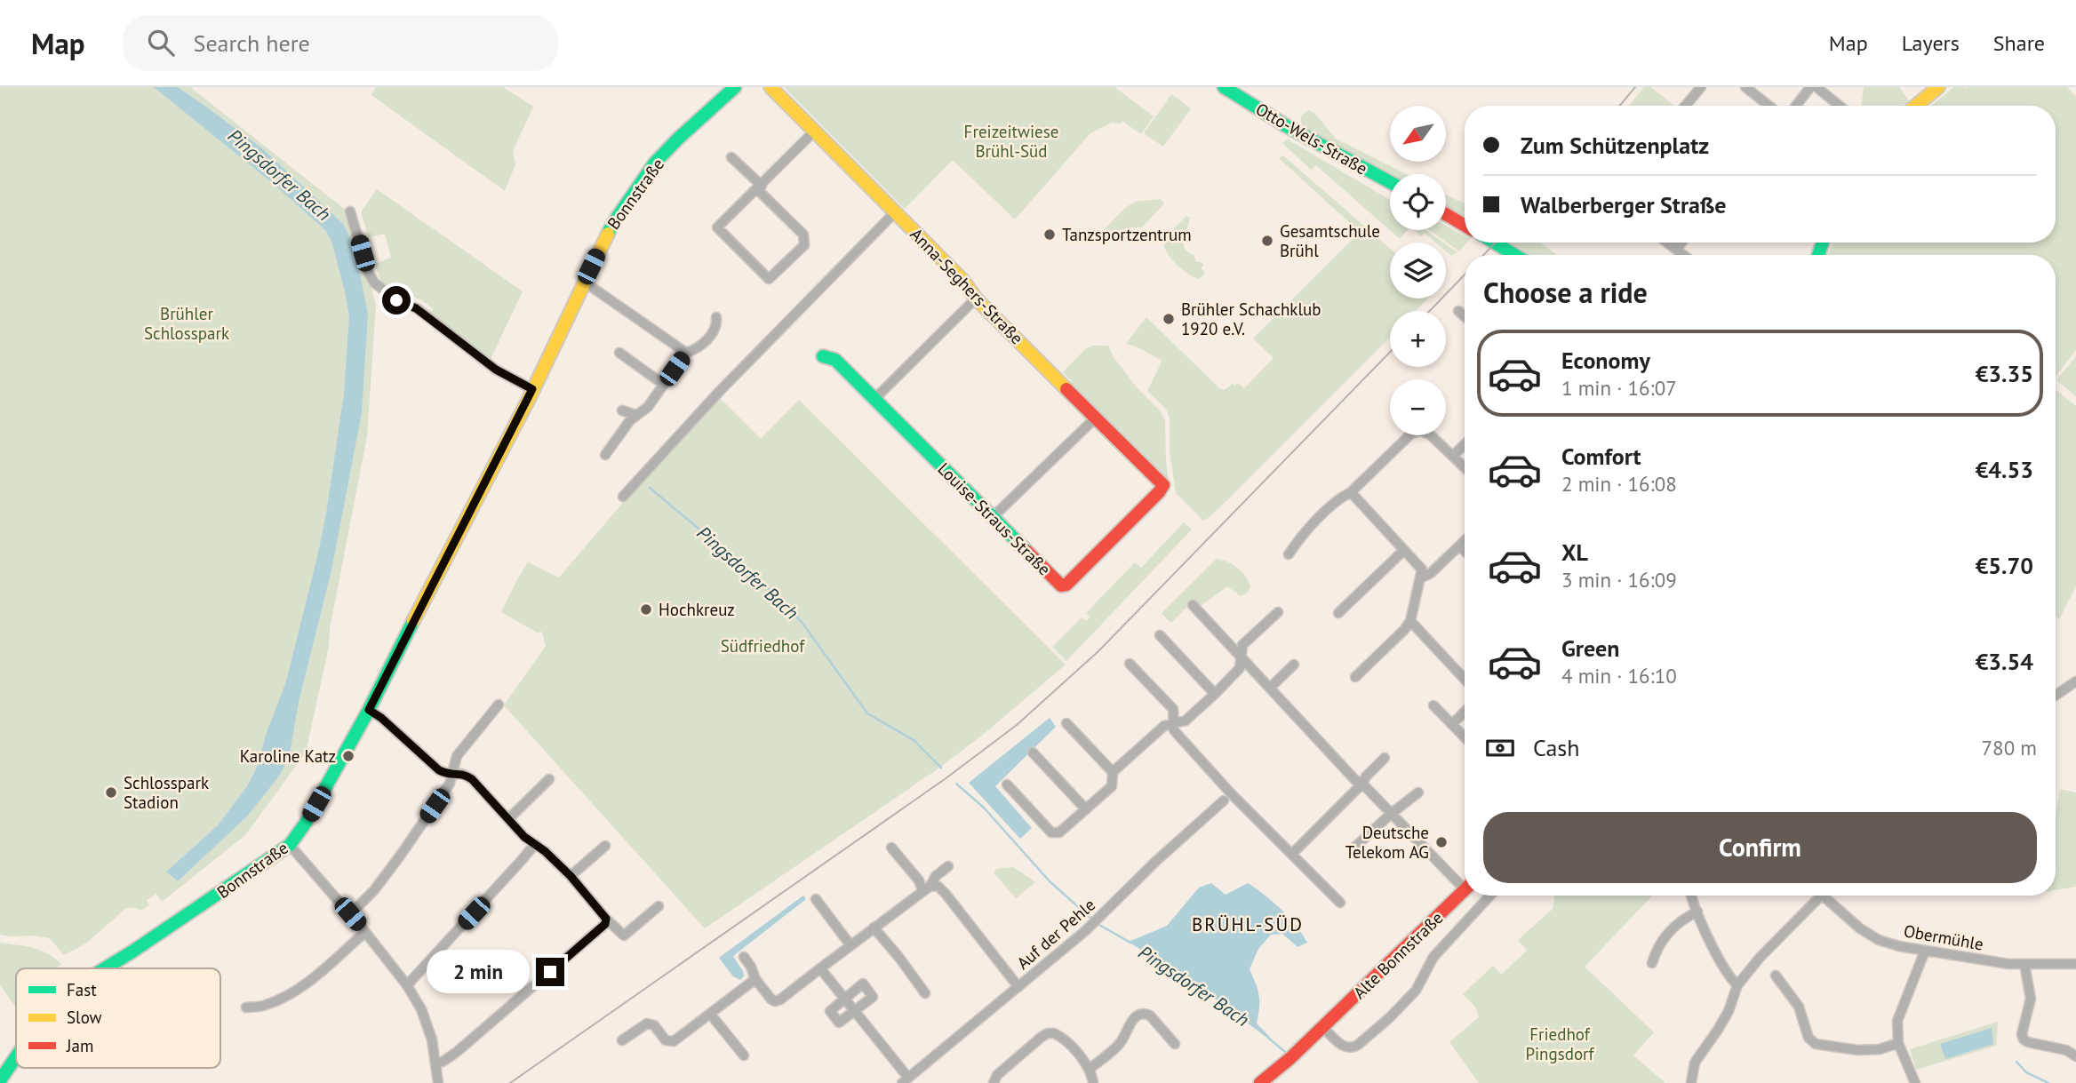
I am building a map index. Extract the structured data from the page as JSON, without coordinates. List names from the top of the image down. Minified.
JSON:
{"streets":{"street":["Otto-Wels-Straße","Bonnstraße","Anna-Seghers-Straße","Louise-Straus-Straße","Auf der Pehle","Obermühle","Alte Bonnstraße"]},"crossings":[["Anna-Seghers-Straße","Louise-Straus-Straße"]],"districts":["BRÜHL-SÜD"],"water":["Pingsdorfer Bach"],"parks":["Freizeitwiese Brühl-Süd","Brühler Schlosspark","Südfriedhof","Friedhof Pingsdorf"],"places":["Tanzsportzentrum","Gesamtschule Brühl","Brühler Schachklub 1920 e.V.","Hochkreuz","Karoline Katz","Schlosspark Stadion","Deutsche Telekom AG"],"legend":["Fast","Slow","Jam"],"north":"bottom left","page":{"header":"Map","search":"Search here","nav":["Map","Layers","Share"],"map_buttons":["+","−"],"banner":["Zum Schützenplatz","Walberberger Straße"],"heading":"Choose a ride","list":[{"name":"Economy","note":"1 min · 16:07","value":"€3.35"},{"name":"Comfort","note":"2 min · 16:08","value":"€4.53"},{"name":"XL","note":"3 min · 16:09","value":"€5.70"},{"name":"Green","note":"4 min · 16:10","value":"€3.54"}],"pay":["Cash","780 m"],"buttons":"Confirm","bubble":"2 min"}}
